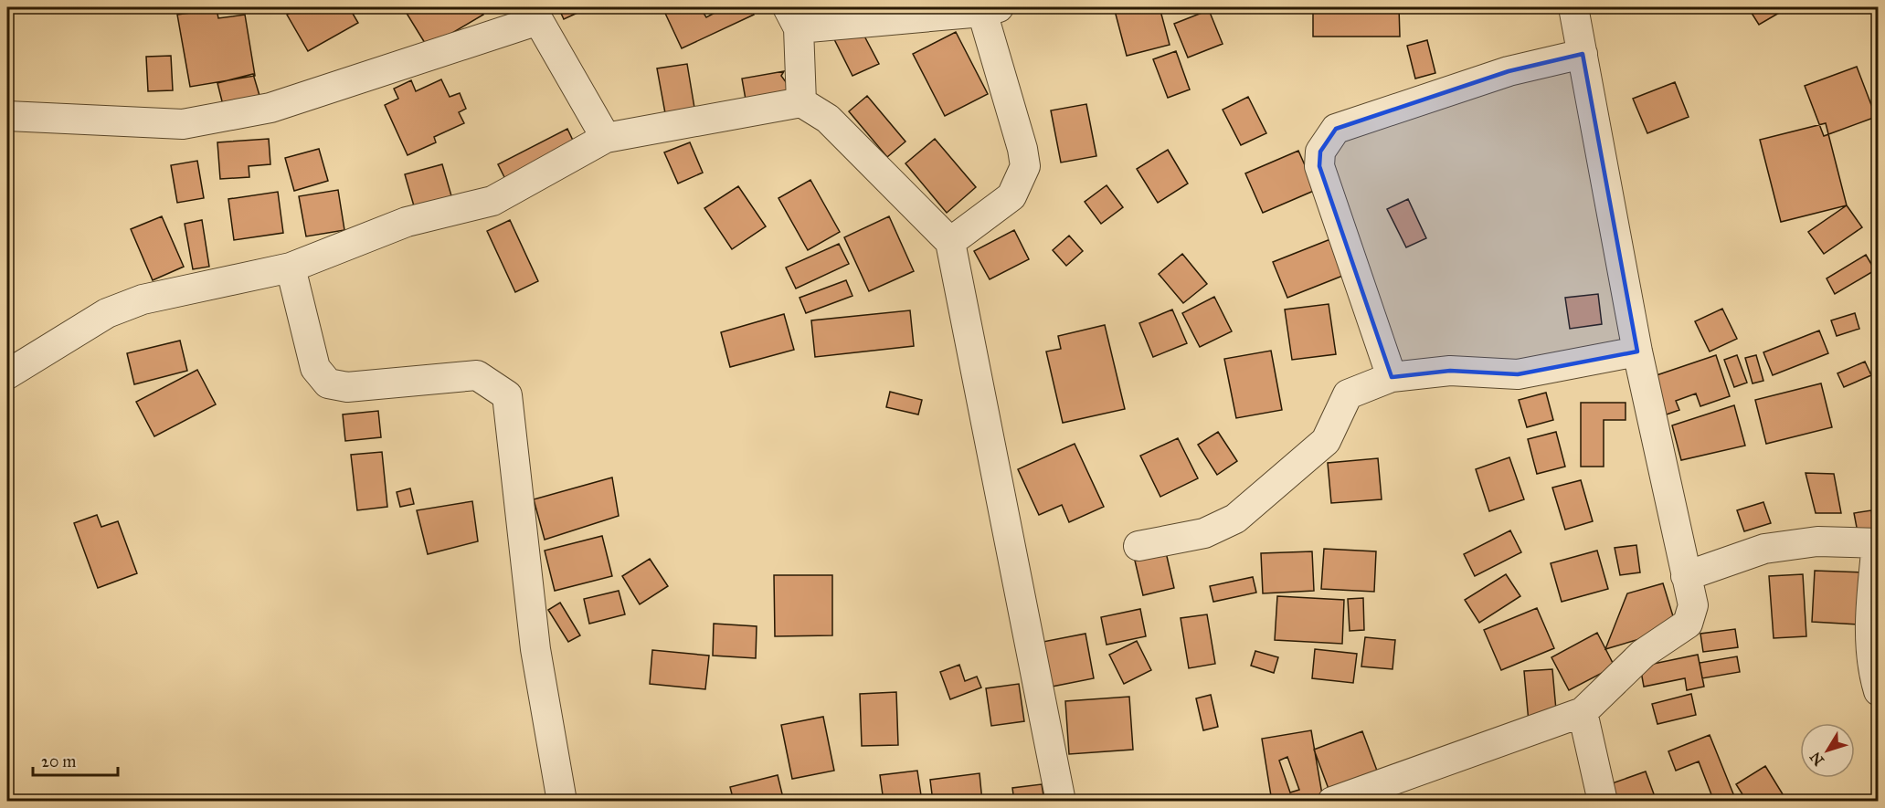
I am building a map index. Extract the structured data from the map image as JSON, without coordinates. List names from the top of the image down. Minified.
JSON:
{"scale_bar":"20 m","north":"bottom left"}
